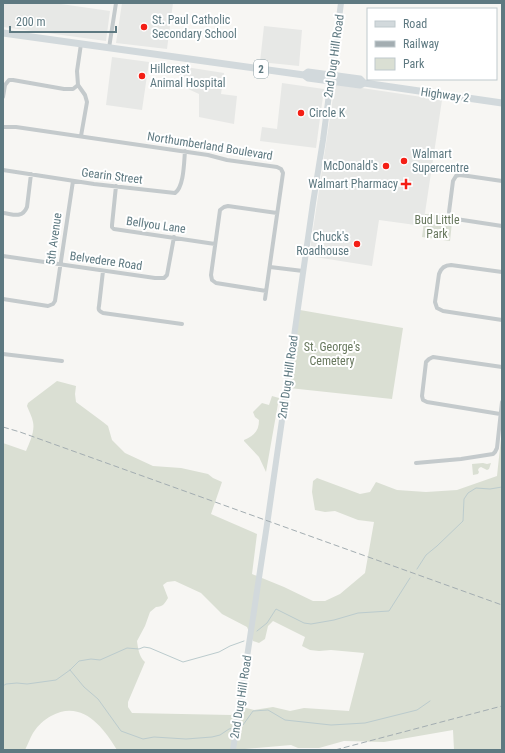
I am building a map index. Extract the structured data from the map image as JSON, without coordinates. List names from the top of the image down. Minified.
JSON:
{"streets":{"main road":["2","Highway 2"],"street":["2nd Dug Hill Road","Northumberland Boulevard","Gearin Street","Bellyou Lane","5th Avenue","Belvedere Road"]},"crossings":[["2nd Dug Hill Road","Highway 2"],["2","Highway 2"],["Northumberland Boulevard","Gearin Street"],["Gearin Street","Bellyou Lane"],["Gearin Street","5th Avenue"],["Bellyou Lane","Belvedere Road"],["5th Avenue","Belvedere Road"]],"parks":["Bud Little Park","St. George's Cemetery"],"places":{"other":["St. Paul Catholic Secondary School","Hillcrest Animal Hospital","Circle K","Walmart Supercentre","McDonald's","Chuck's Roadhouse"],"health":["Walmart Pharmacy"]},"legend":["Road","Railway","Park"],"scale_bar":"200 m"}
